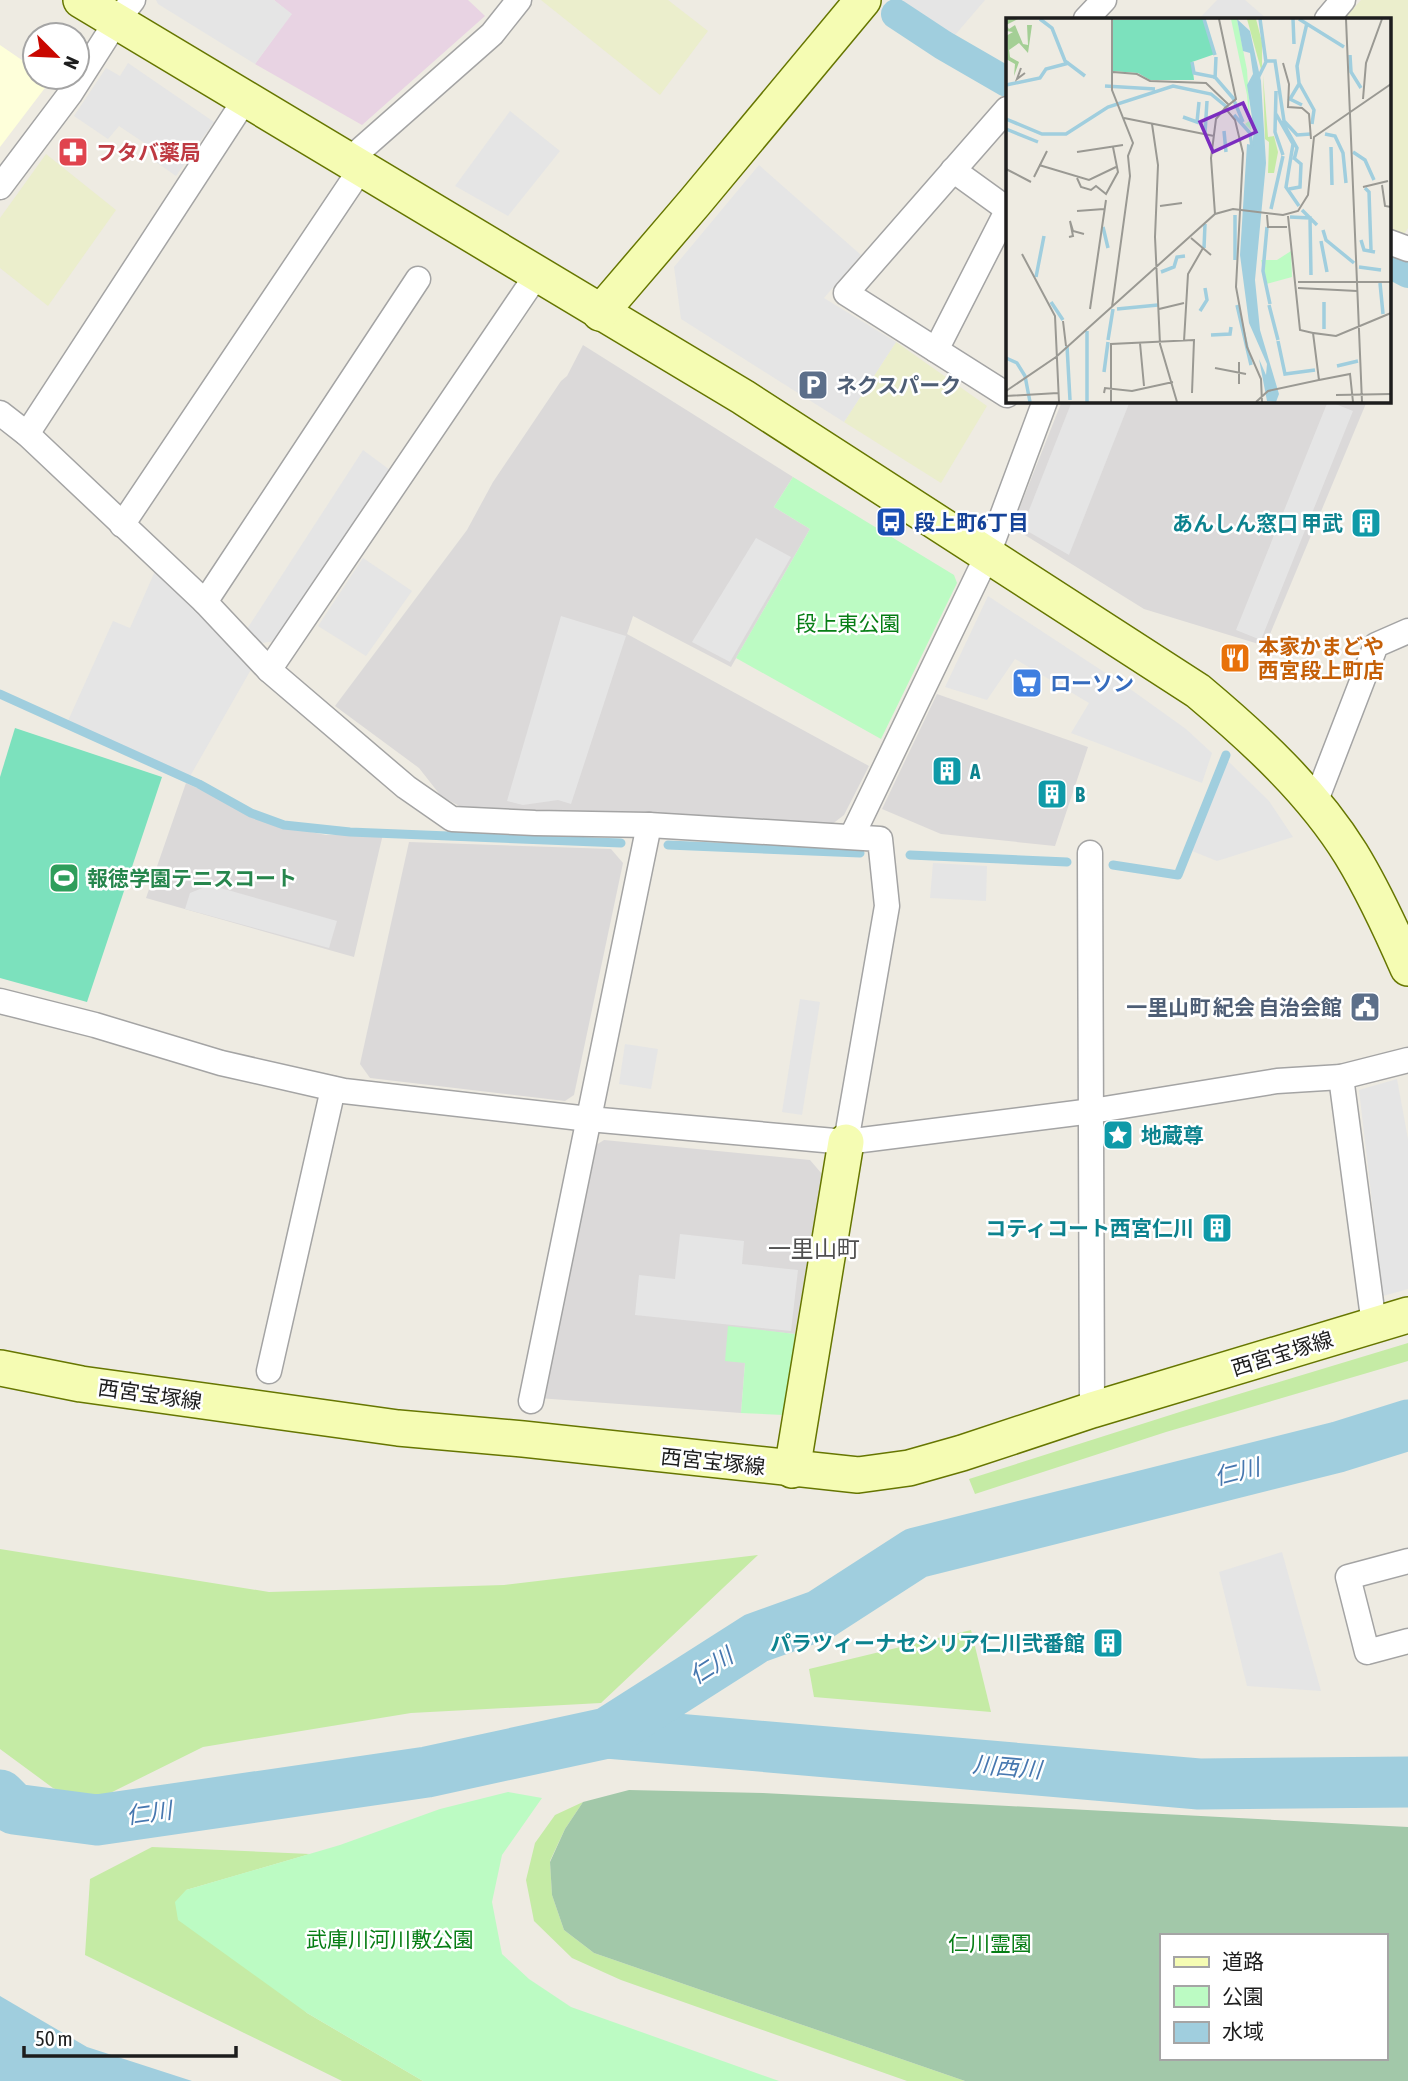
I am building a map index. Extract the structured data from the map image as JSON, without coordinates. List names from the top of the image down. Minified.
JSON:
{"streets":{"street":["西宮宝塚線"]},"districts":["一里山町"],"water":["仁川","川西川"],"parks":["段上東公園","武庫川河川敷公園","仁川霊園"],"places":{"pharmacy":["フタバ薬局"],"parking":["ネクスパーク"],"bus stop":["段上町6丁目"],"building":["あんしん窓口 甲武","A","B","コティコート西宮仁川","パラツィーナセシリア仁川弐番館"],"restaurant":["本家かまどや 西宮段上町店"],"supermarket":["ローソン"],"sports":["報徳学園テニスコート"],"public building":["一里山町 紀会 自治会館"],"place":["地蔵尊"]},"legend":["道路","公園","水域"],"scale_bar":"50 m","north":"bottom right"}
